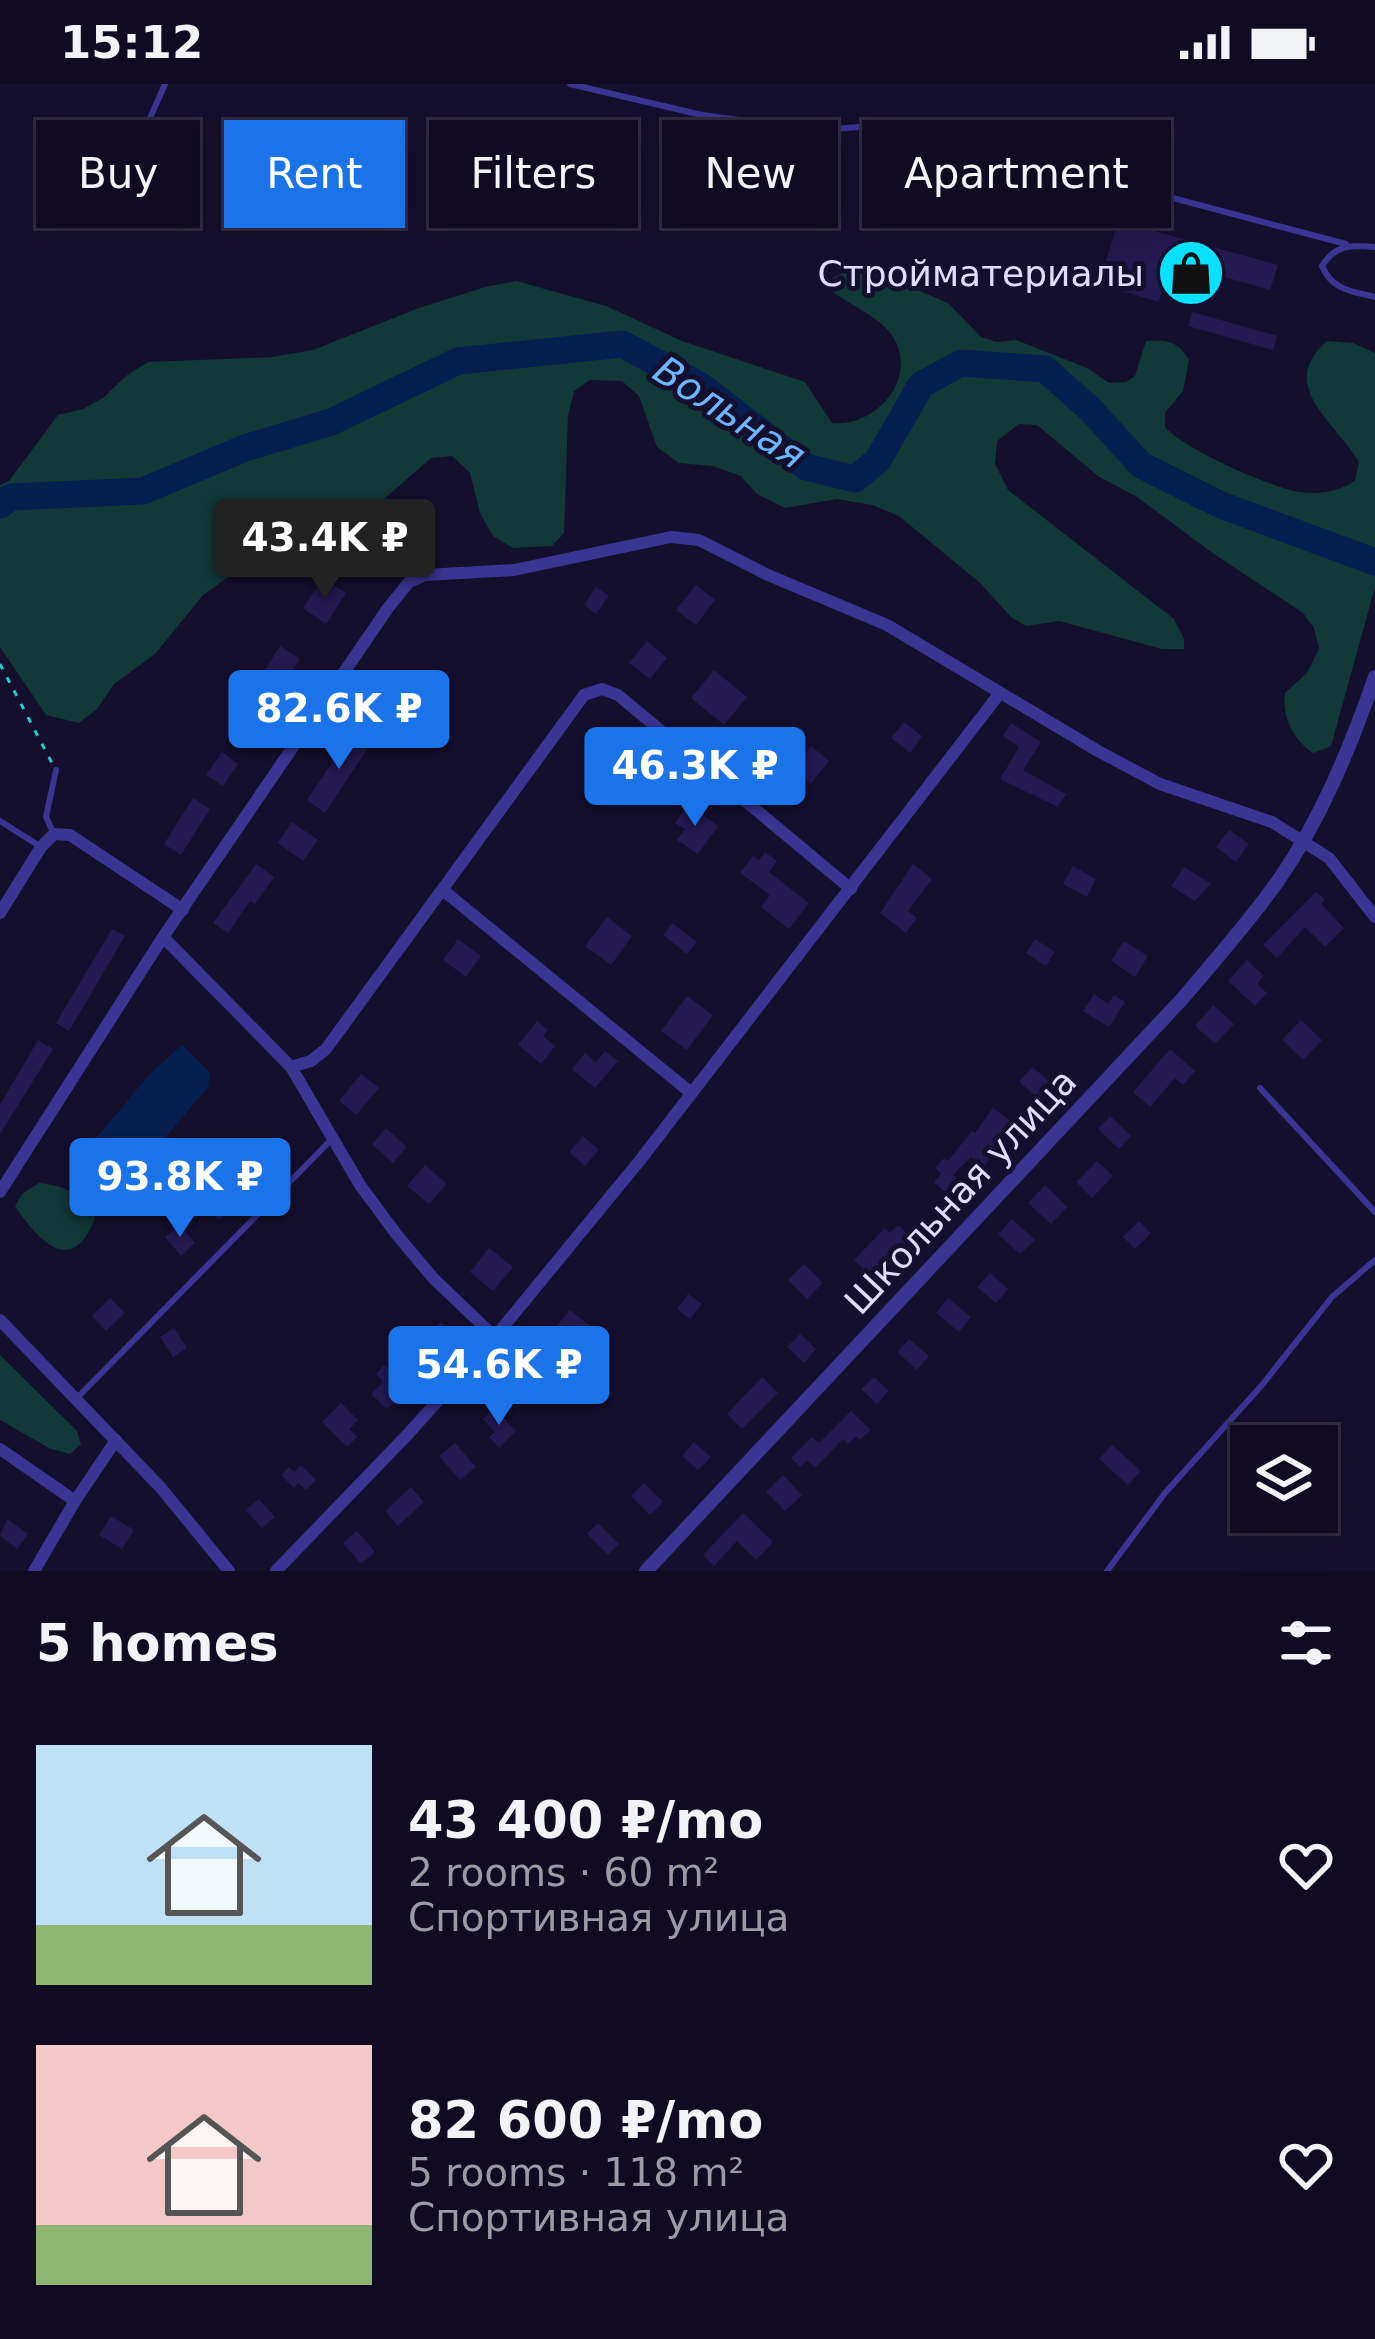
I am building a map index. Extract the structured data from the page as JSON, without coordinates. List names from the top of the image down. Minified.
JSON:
{"streets":{"street":["Школьная улица"]},"water":["Вольная"],"places":{"shop":["Стройматериалы"]},"page":{"status":"15:12","chip":["Buy","Rent","Filters","New","Apartment"],"price":["43.4K ₽","82.6K ₽","46.3K ₽","93.8K ₽","54.6K ₽"],"heading":"5 homes","list":[{"name":"43 400 ₽/mo","note":"2 rooms · 60 m² · Спортивная улица"},{"name":"82 600 ₽/mo","note":"5 rooms · 118 m² · Спортивная улица"}]}}
